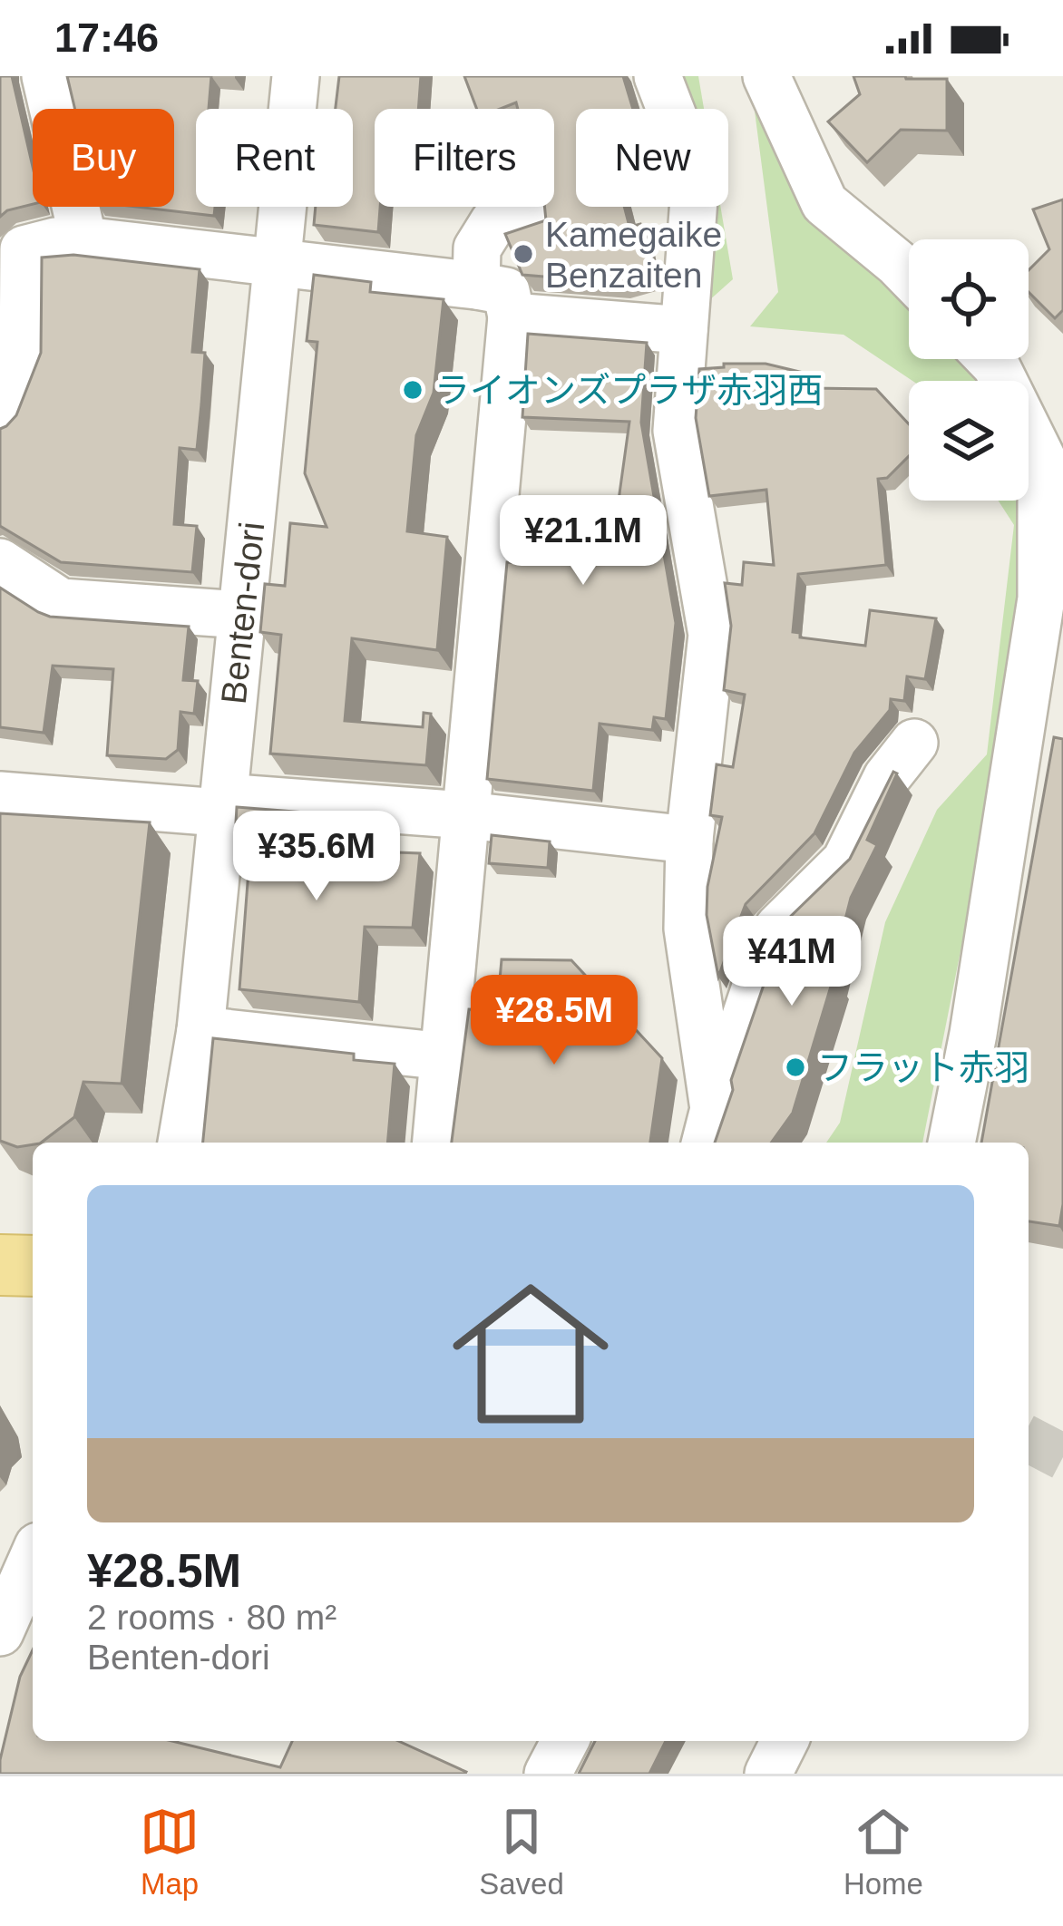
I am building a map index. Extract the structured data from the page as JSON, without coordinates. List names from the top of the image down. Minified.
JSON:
{"streets":{"street":["Benten-dori"]},"places":["Kamegaike Benzaiten","ライオンズプラザ赤羽西","フラット赤羽"],"page":{"status":"17:46","chip":["Buy","Rent","Filters","New"],"price":["¥21.1M","¥35.6M","¥41M","¥28.5M"],"list":[{"name":"¥28.5M","note":"2 rooms · 80 m² · Benten-dori"}],"tabs":["Map","Saved","Home"]}}
